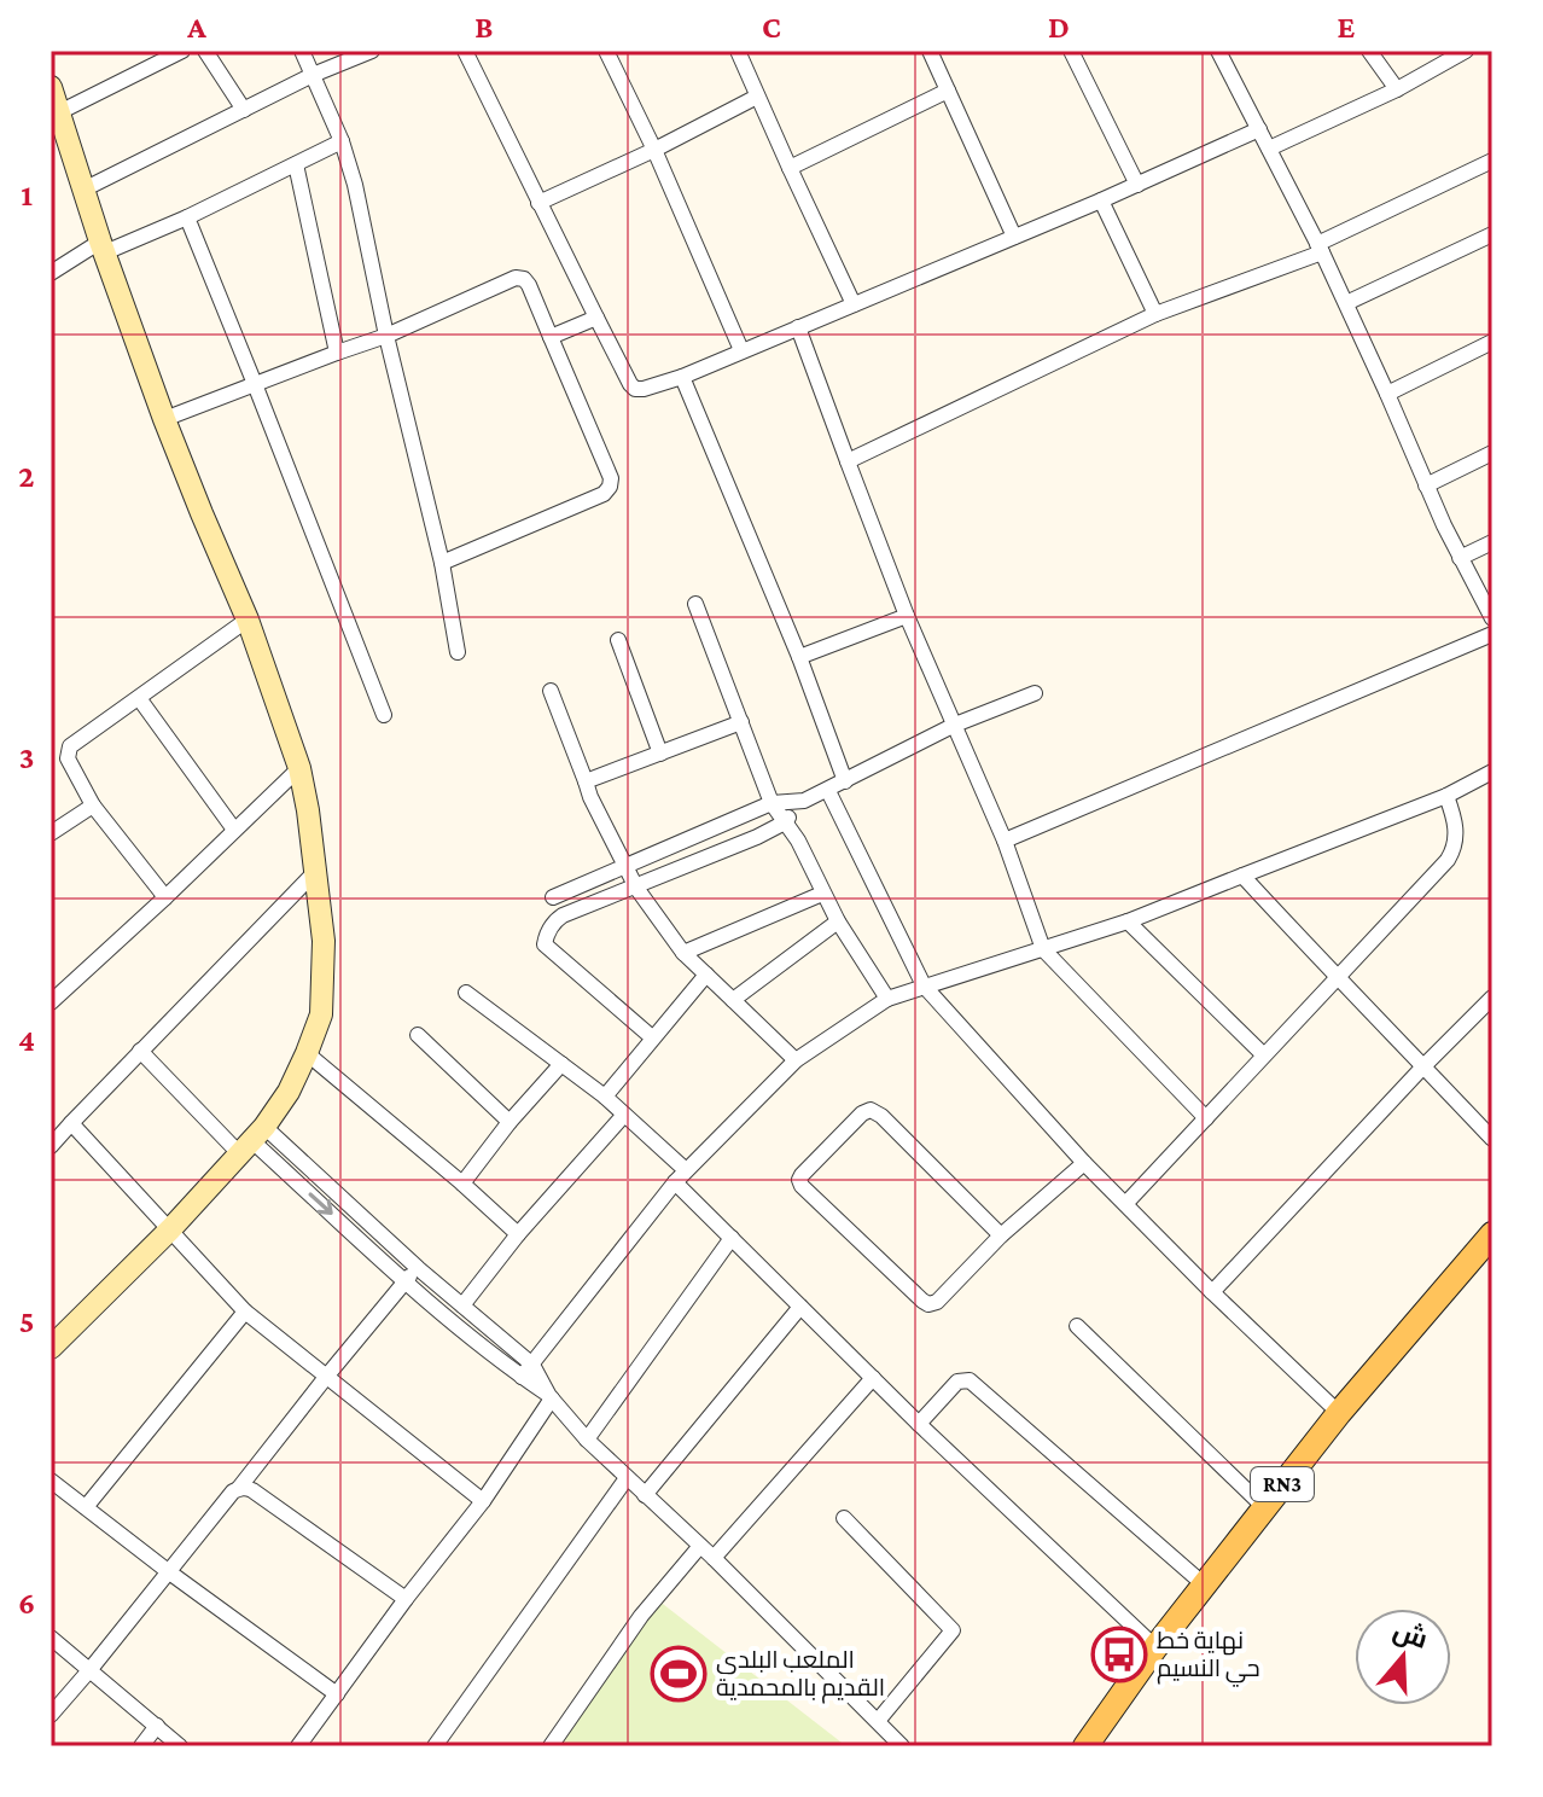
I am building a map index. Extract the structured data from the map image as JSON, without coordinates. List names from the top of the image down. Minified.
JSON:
{"streets":{"main road":["RN3"]},"places":{"bus stop":["نهاية خط حي النسيم"],"sports":["الملعب البلدي القديم بالمحمدية"]},"north":"top","grid":{"columns":["A","B","C","D","E"],"rows":["1","2","3","4","5","6"]}}
